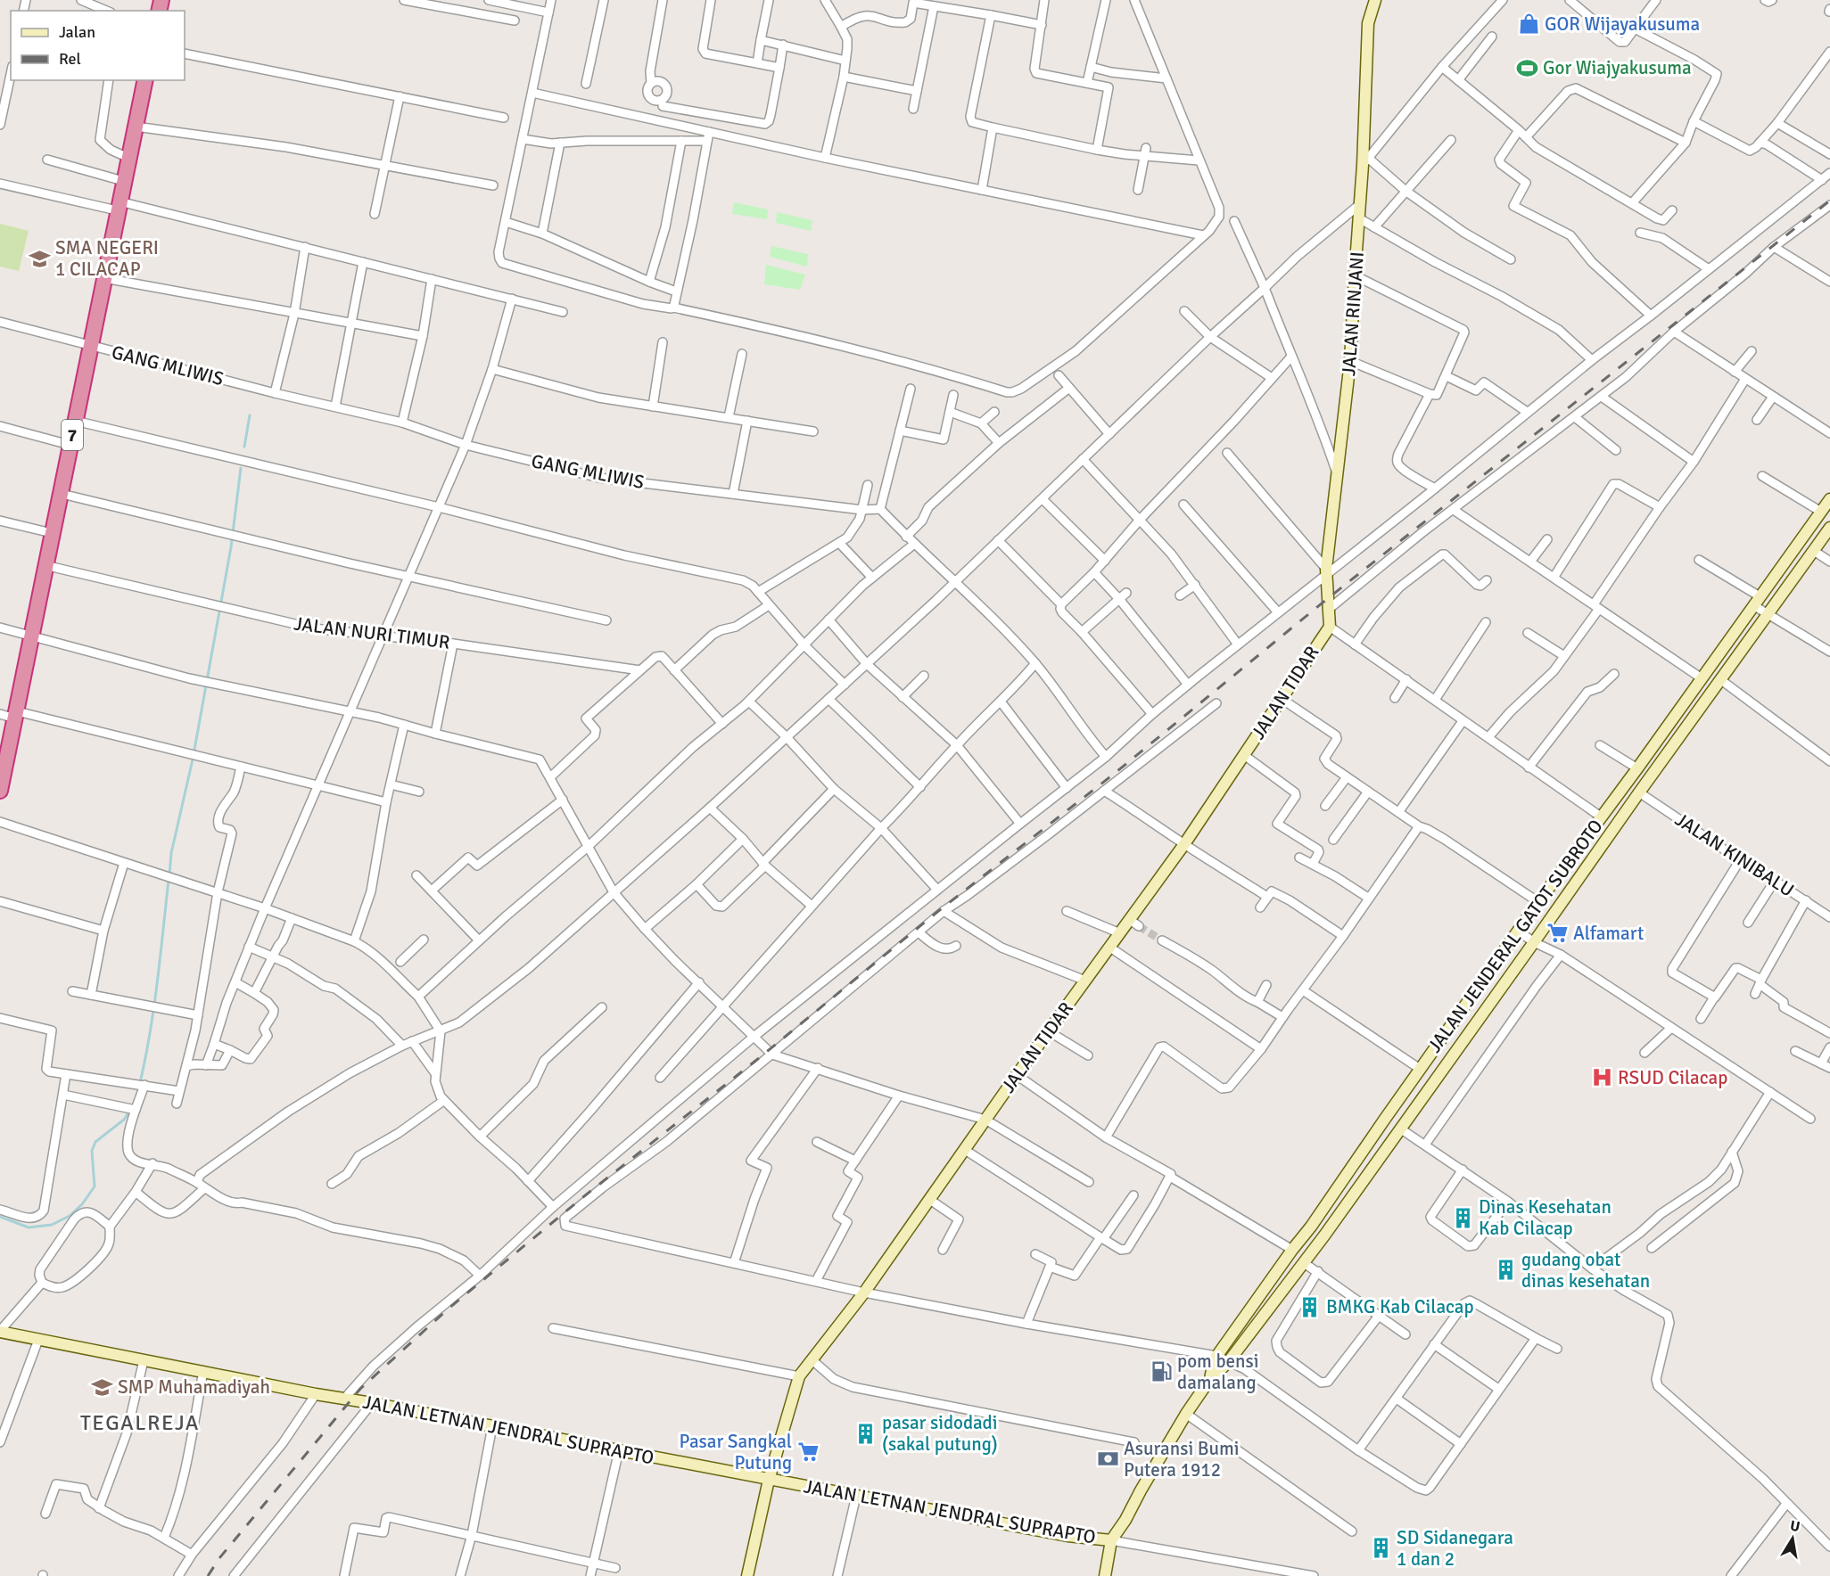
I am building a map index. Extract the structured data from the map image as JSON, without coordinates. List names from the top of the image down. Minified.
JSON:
{"streets":{"highway":["7"],"main road":["JALAN RINJANI","JALAN TIDAR","JALAN JENDERAL GATOT SUBROTO","JALAN LETNAN JENDRAL SUPRAPTO"],"street":["GANG MLIWIS","JALAN NURI TIMUR","JALAN KINIBALU"]},"crossings":[["JALAN RINJANI","JALAN TIDAR"],["GANG MLIWIS","7"],["7","JALAN NURI TIMUR"],["JALAN TIDAR","JALAN LETNAN JENDRAL SUPRAPTO"],["JALAN KINIBALU","JALAN JENDERAL GATOT SUBROTO"],["JALAN JENDERAL GATOT SUBROTO","JALAN LETNAN JENDRAL SUPRAPTO"]],"districts":["TEGALREJA"],"places":{"shop":["GOR Wijayakusuma"],"sports":["Gor Wiajyakusuma"],"school or university":["SMA NEGERI 1 CILACAP","SMP Muhamadiyah"],"supermarket":["Alfamart","Pasar Sangkal Putung"],"hospital":["RSUD Cilacap"],"building":["Dinas Kesehatan Kab Cilacap","gudang obat dinas kesehatan","BMKG Kab Cilacap","pasar sidodadi (sakal putung)","SD Sidanegara 1 dan 2"],"fuel station":["pom bensi damalang"],"bank":["Asuransi Bumi Putera 1912"]},"legend":["Jalan","Rel"],"north":"top"}
